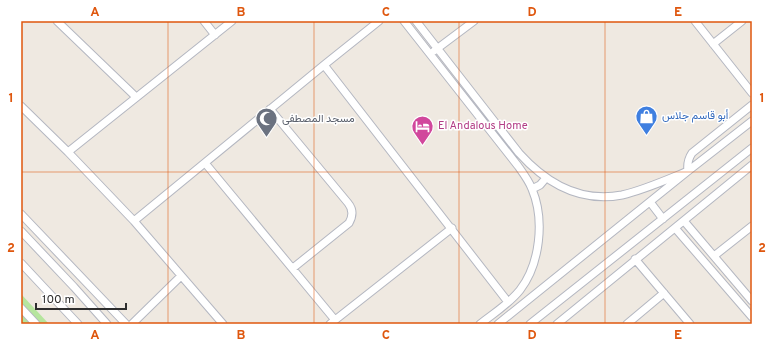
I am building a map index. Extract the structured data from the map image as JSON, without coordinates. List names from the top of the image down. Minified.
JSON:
{"places":{"shop":["أبو قاسم جلاس"],"mosque":["مسجد المصطفى"],"hotel":["El Andalous Home"]},"scale_bar":"100 m","grid":{"columns":["A","B","C","D","E"],"rows":["1","2"]}}
